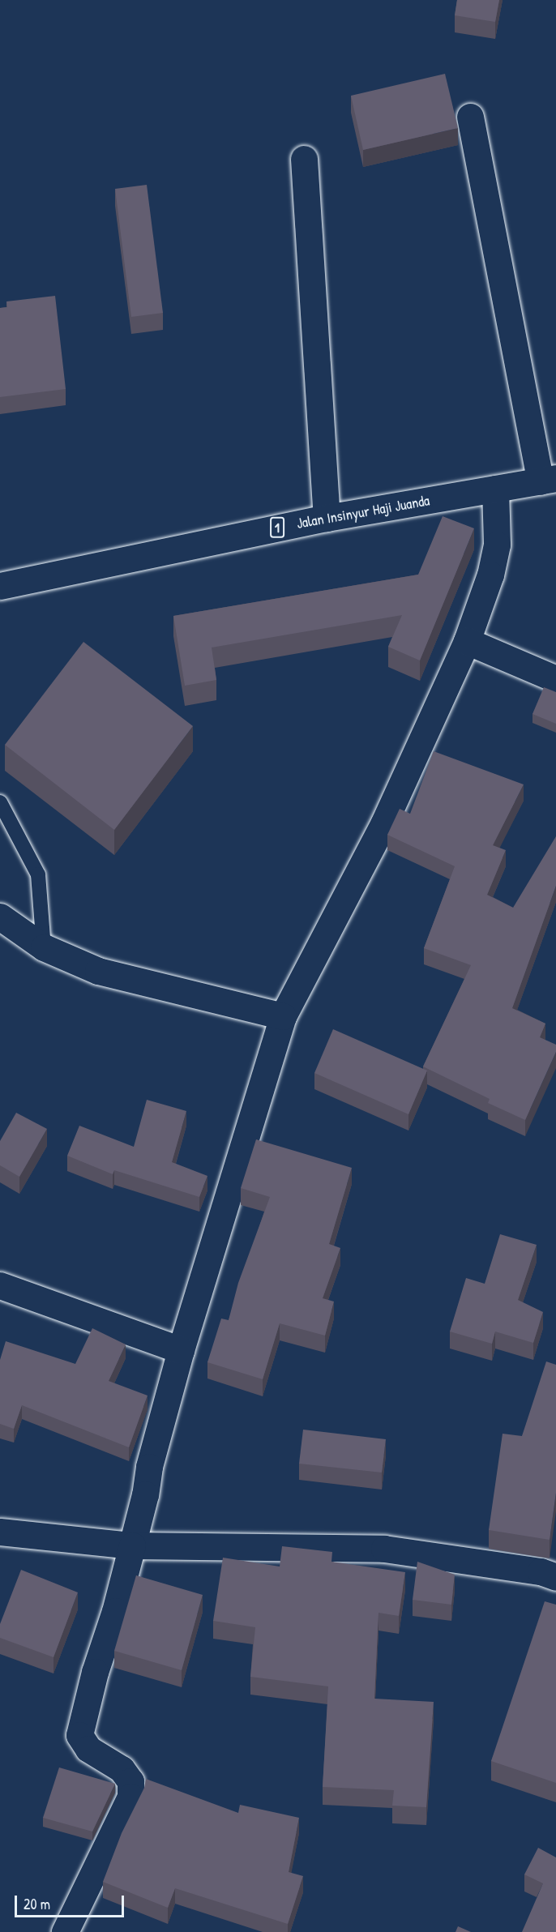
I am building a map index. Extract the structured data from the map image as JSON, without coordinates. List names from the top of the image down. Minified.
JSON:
{"streets":{"main road":["Jalan Insinyur Haji Juanda","1"]},"scale_bar":"20 m"}
